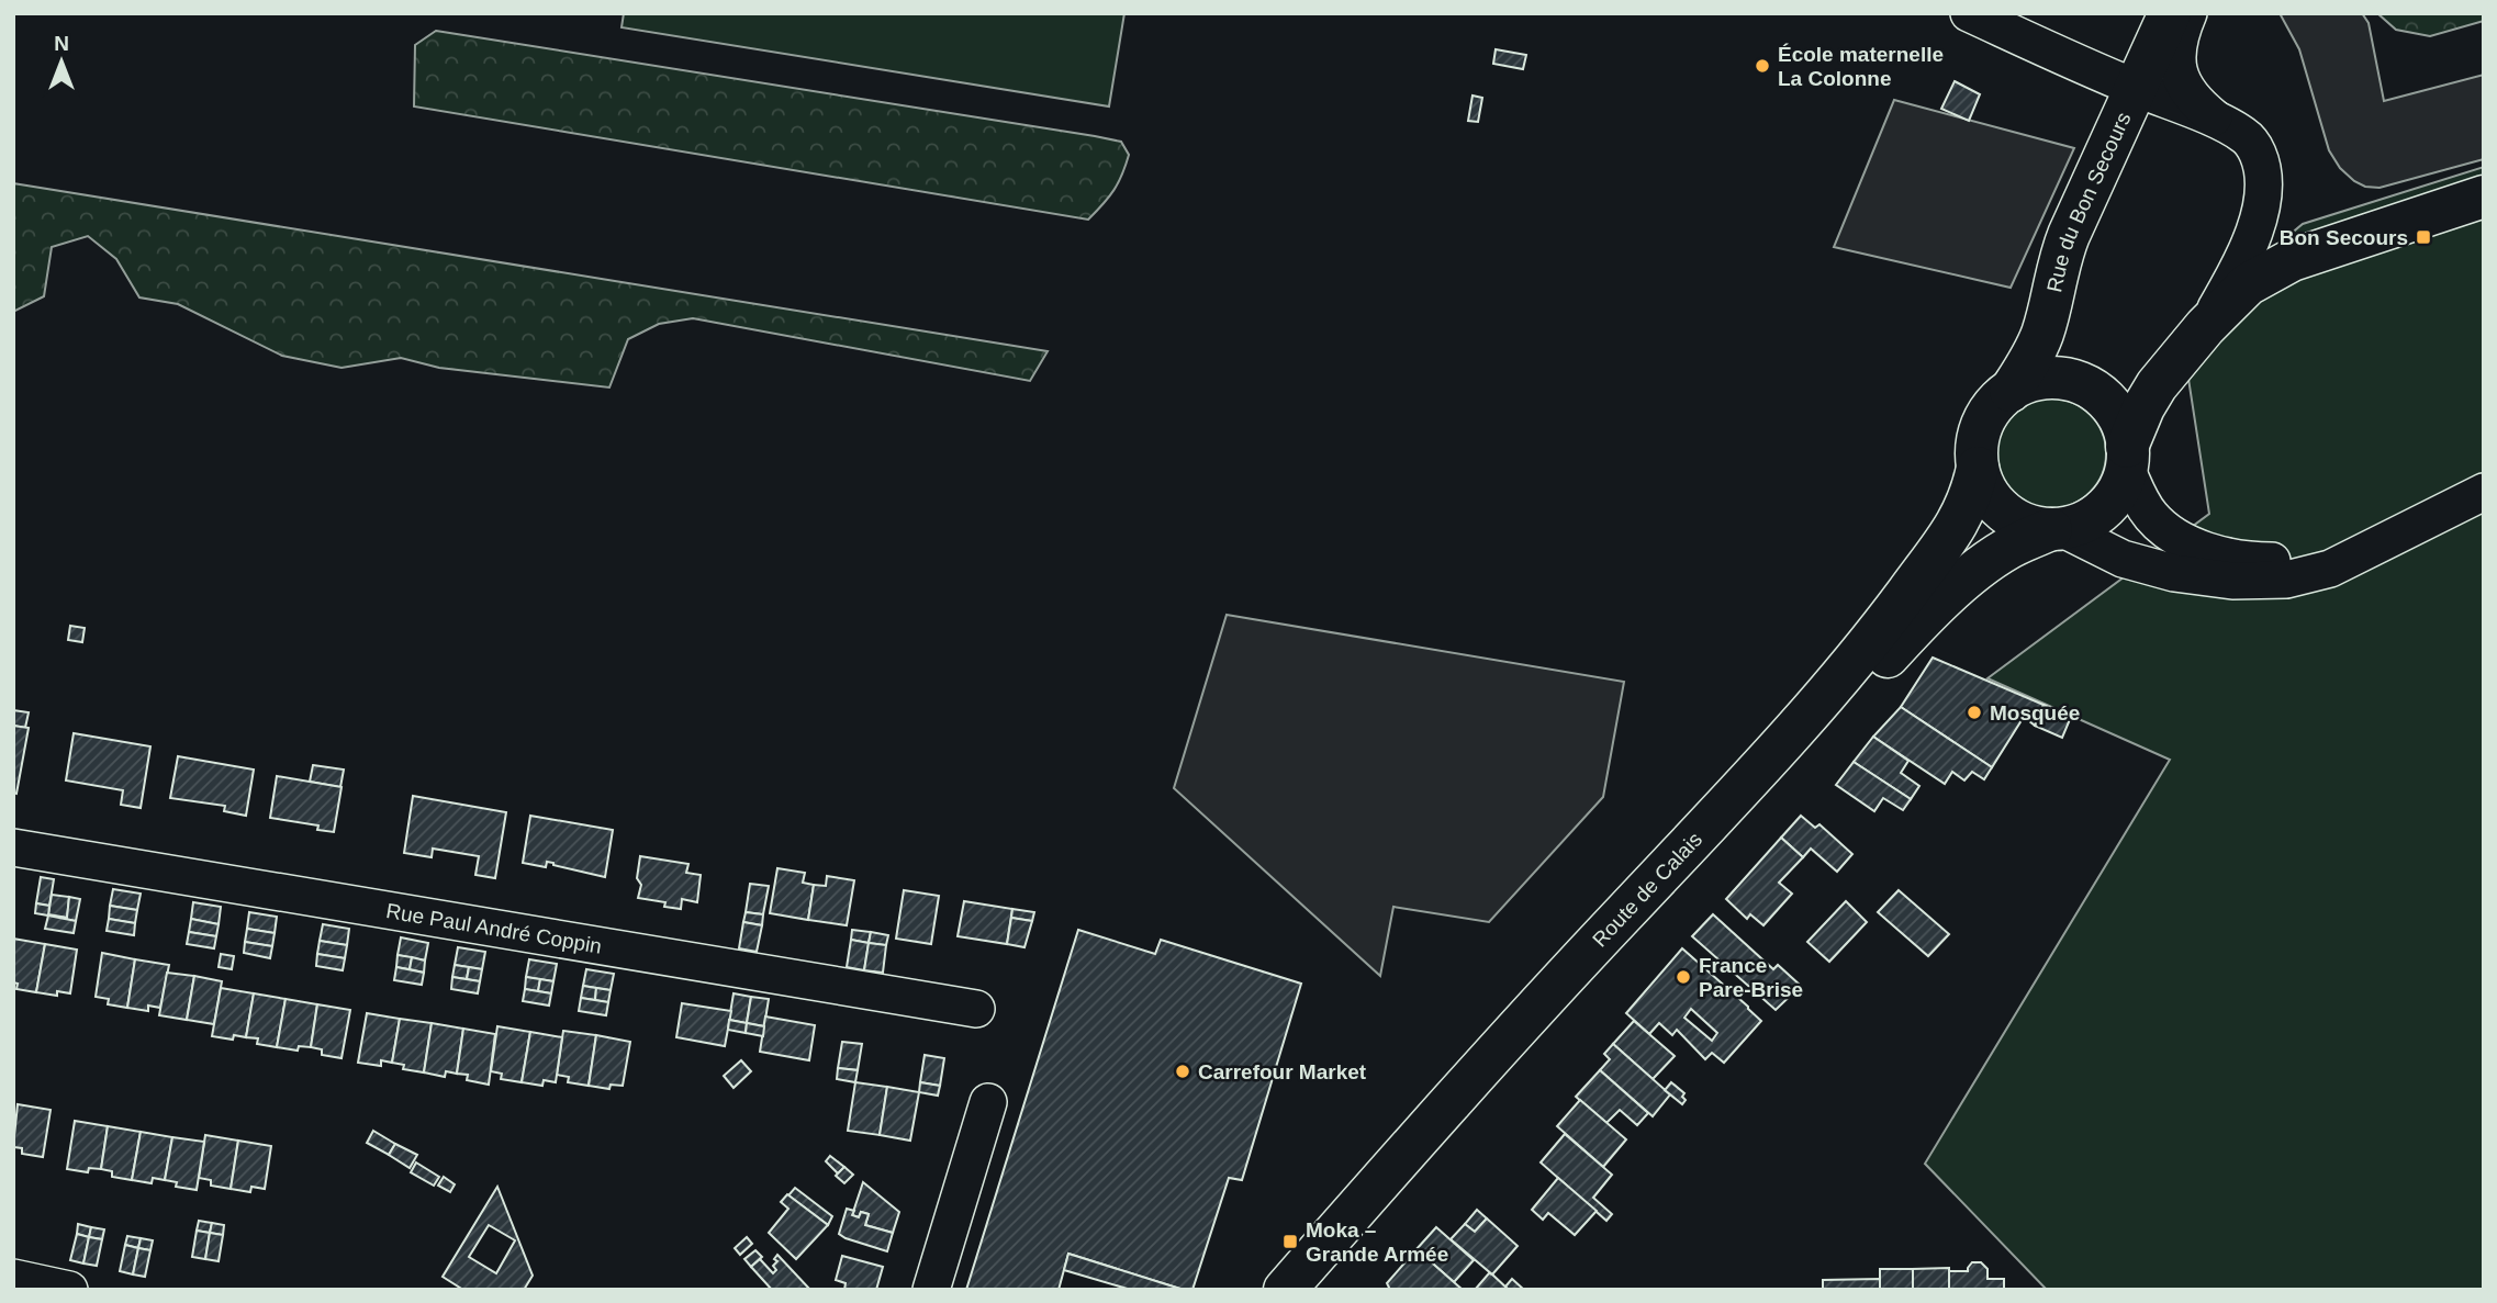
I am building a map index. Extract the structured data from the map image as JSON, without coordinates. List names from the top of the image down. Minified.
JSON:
{"streets":{"main road":["Rue du Bon Secours","Route de Calais"],"street":["Rue Paul André Coppin"]},"crossings":[["Rue du Bon Secours","Route de Calais"]],"places":{"other":["École maternelle La Colonne","Mosquée","France Pare-Brise","Carrefour Market"],"transit":["Bon Secours","Moka – Grande Armée"]},"north":"top"}
